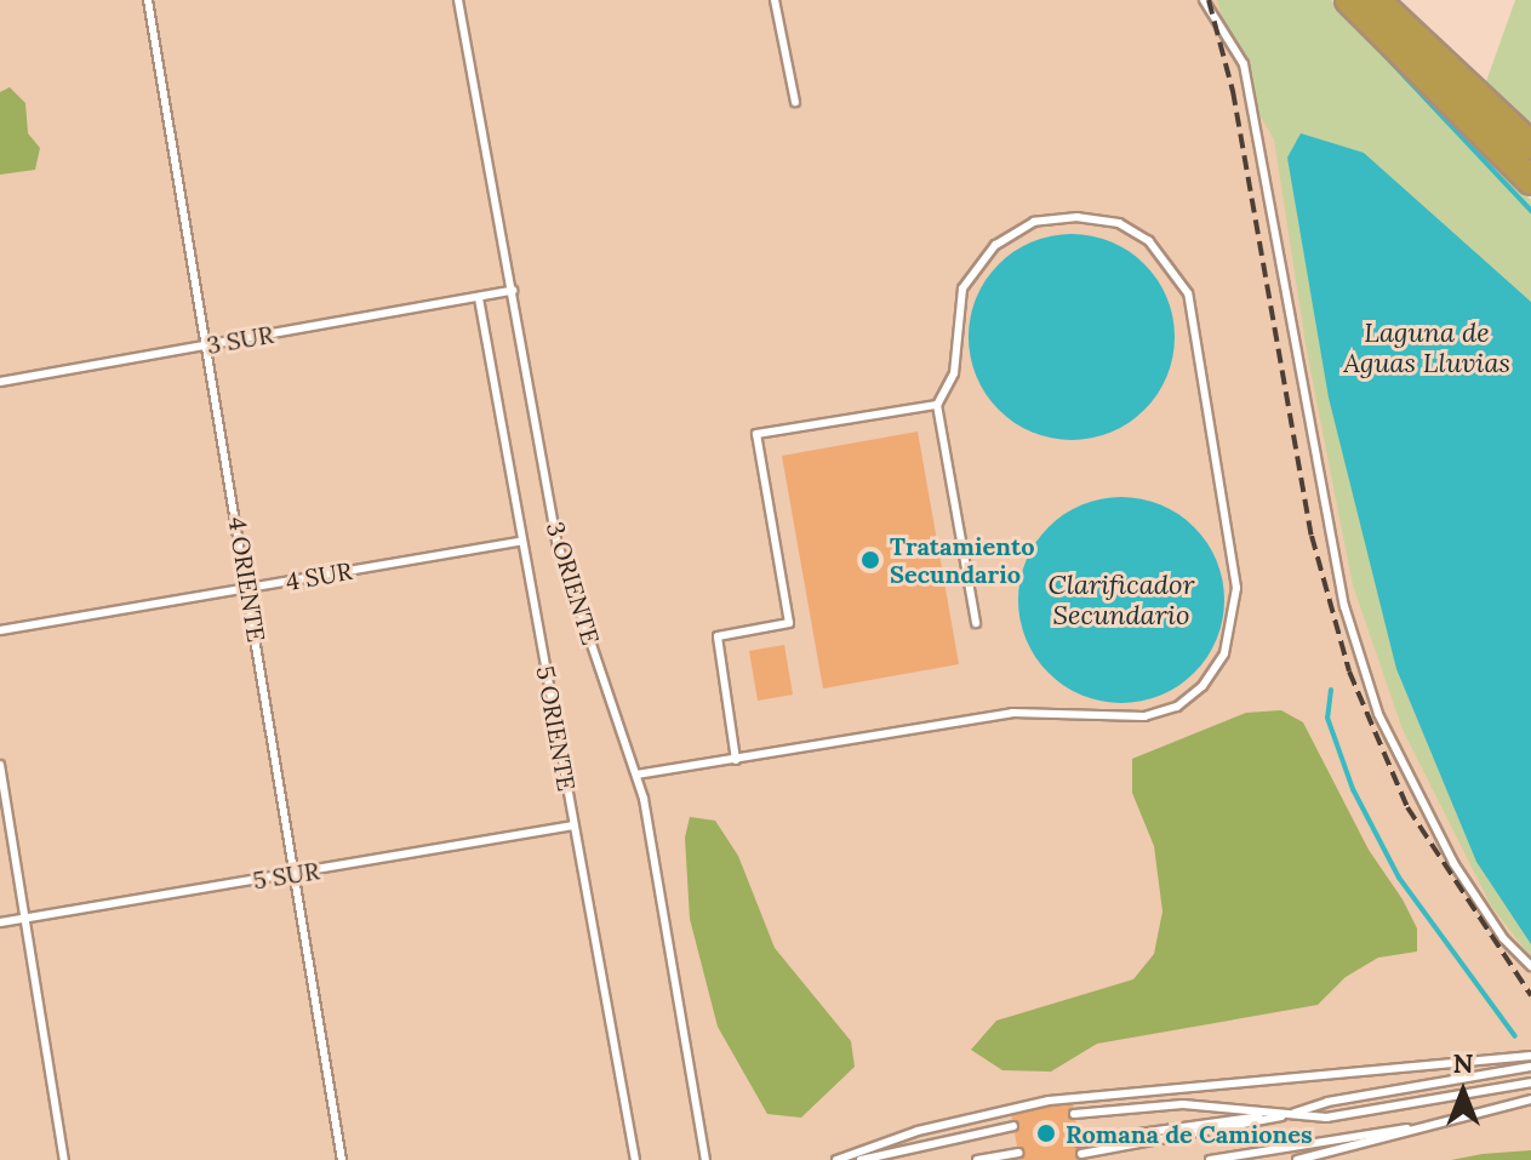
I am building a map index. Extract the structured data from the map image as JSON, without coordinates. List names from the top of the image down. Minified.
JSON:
{"streets":{"lane":["3 SUR","4 SUR","4 ORIENTE","3 ORIENTE","5 ORIENTE","5 SUR"]},"crossings":[["3 SUR","4 ORIENTE"],["3 SUR","3 ORIENTE"],["3 SUR","5 ORIENTE"],["4 SUR","4 ORIENTE"],["4 SUR","5 ORIENTE"],["4 ORIENTE","5 SUR"],["5 ORIENTE","5 SUR"]],"water":["Laguna de Aguas Lluvias","Clarificador Secundario"],"places":["Tratamiento Secundario","Romana de Camiones"],"north":"top"}
